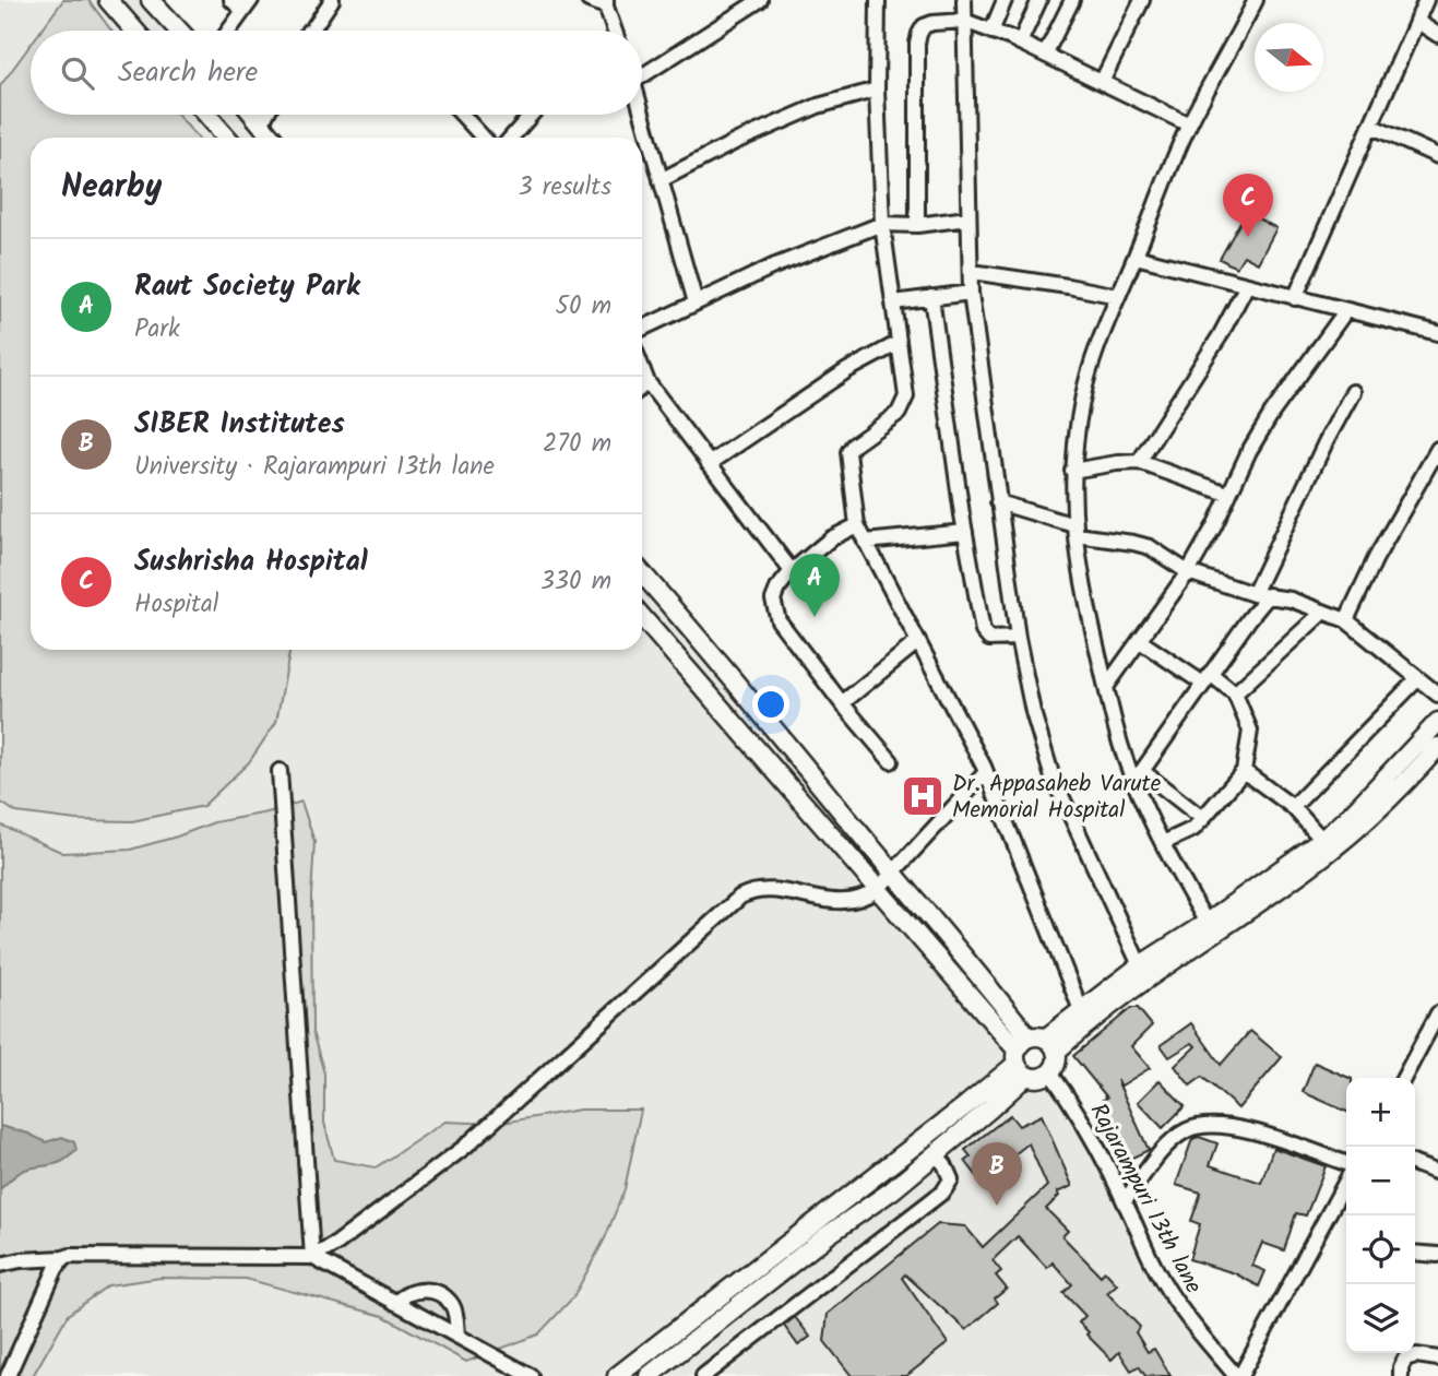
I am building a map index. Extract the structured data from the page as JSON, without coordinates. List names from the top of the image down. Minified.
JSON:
{"streets":{"street":["Rajarampuri 13th lane"]},"places":{"hospital":["Dr. Appasaheb Varute Memorial Hospital"]},"north":"right","page":{"search":"Search here","heading":["Nearby","3 results"],"pins":["C","A","B"],"list":[{"mark":"A","name":"Raut Society Park","note":"Park","value":"50 m"},{"mark":"B","name":"SIBER Institutes","note":"University · Rajarampuri 13th lane","value":"270 m"},{"mark":"C","name":"Sushrisha Hospital","note":"Hospital","value":"330 m"}],"map_buttons":["+","−"]}}
